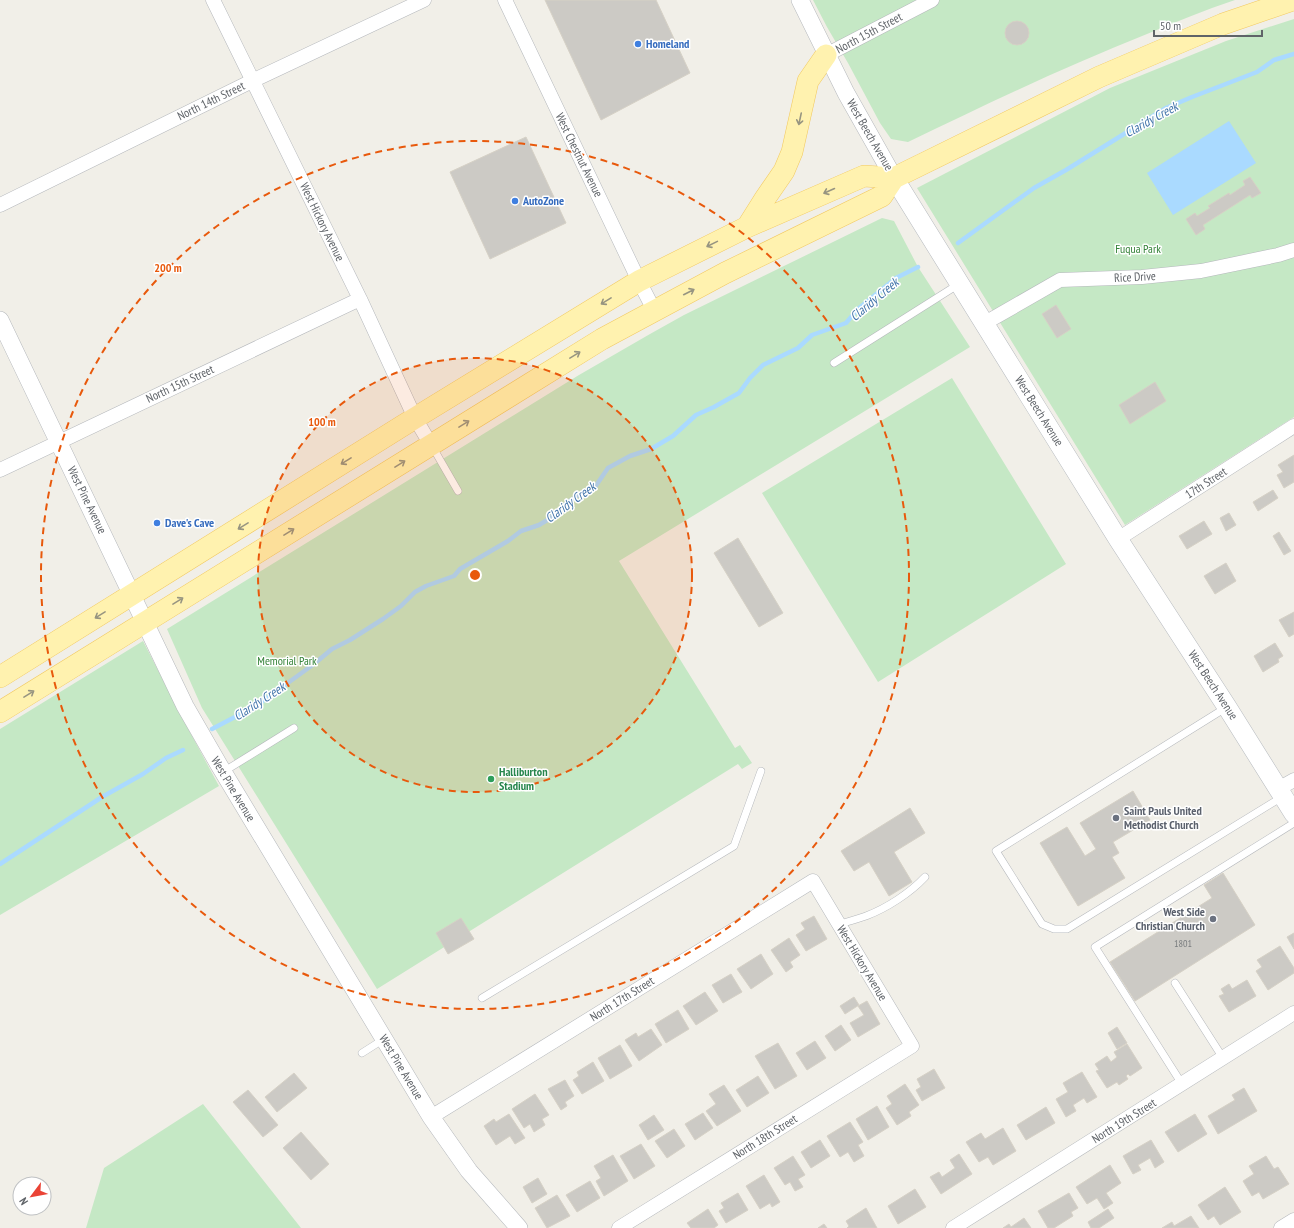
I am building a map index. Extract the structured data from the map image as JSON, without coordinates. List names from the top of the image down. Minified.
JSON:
{"streets":{"main road":["West Beech Avenue"],"street":["North 15th Street","North 14th Street","West Chestnut Avenue","West Hickory Avenue","Rice Drive","17th Street","West Pine Avenue","North 17th Street","North 19th Street","North 18th Street"]},"crossings":[["North 15th Street","West Beech Avenue"],["North 15th Street","West Hickory Avenue"],["North 15th Street","West Pine Avenue"],["North 14th Street","West Hickory Avenue"],["West Beech Avenue","Rice Drive"],["West Beech Avenue","17th Street"],["West Hickory Avenue","North 17th Street"],["West Hickory Avenue","North 18th Street"],["West Pine Avenue","North 17th Street"]],"water":["Claridy Creek"],"parks":["Fuqua Park","Memorial Park"],"places":["Homeland","AutoZone","Dave's Cave","Halliburton Stadium","Saint Pauls United Methodist Church","West Side Christian Church"],"house_numbers":["1801"],"scale_bar":"50 m","north":"bottom left","rings":["200 m","100 m"]}
